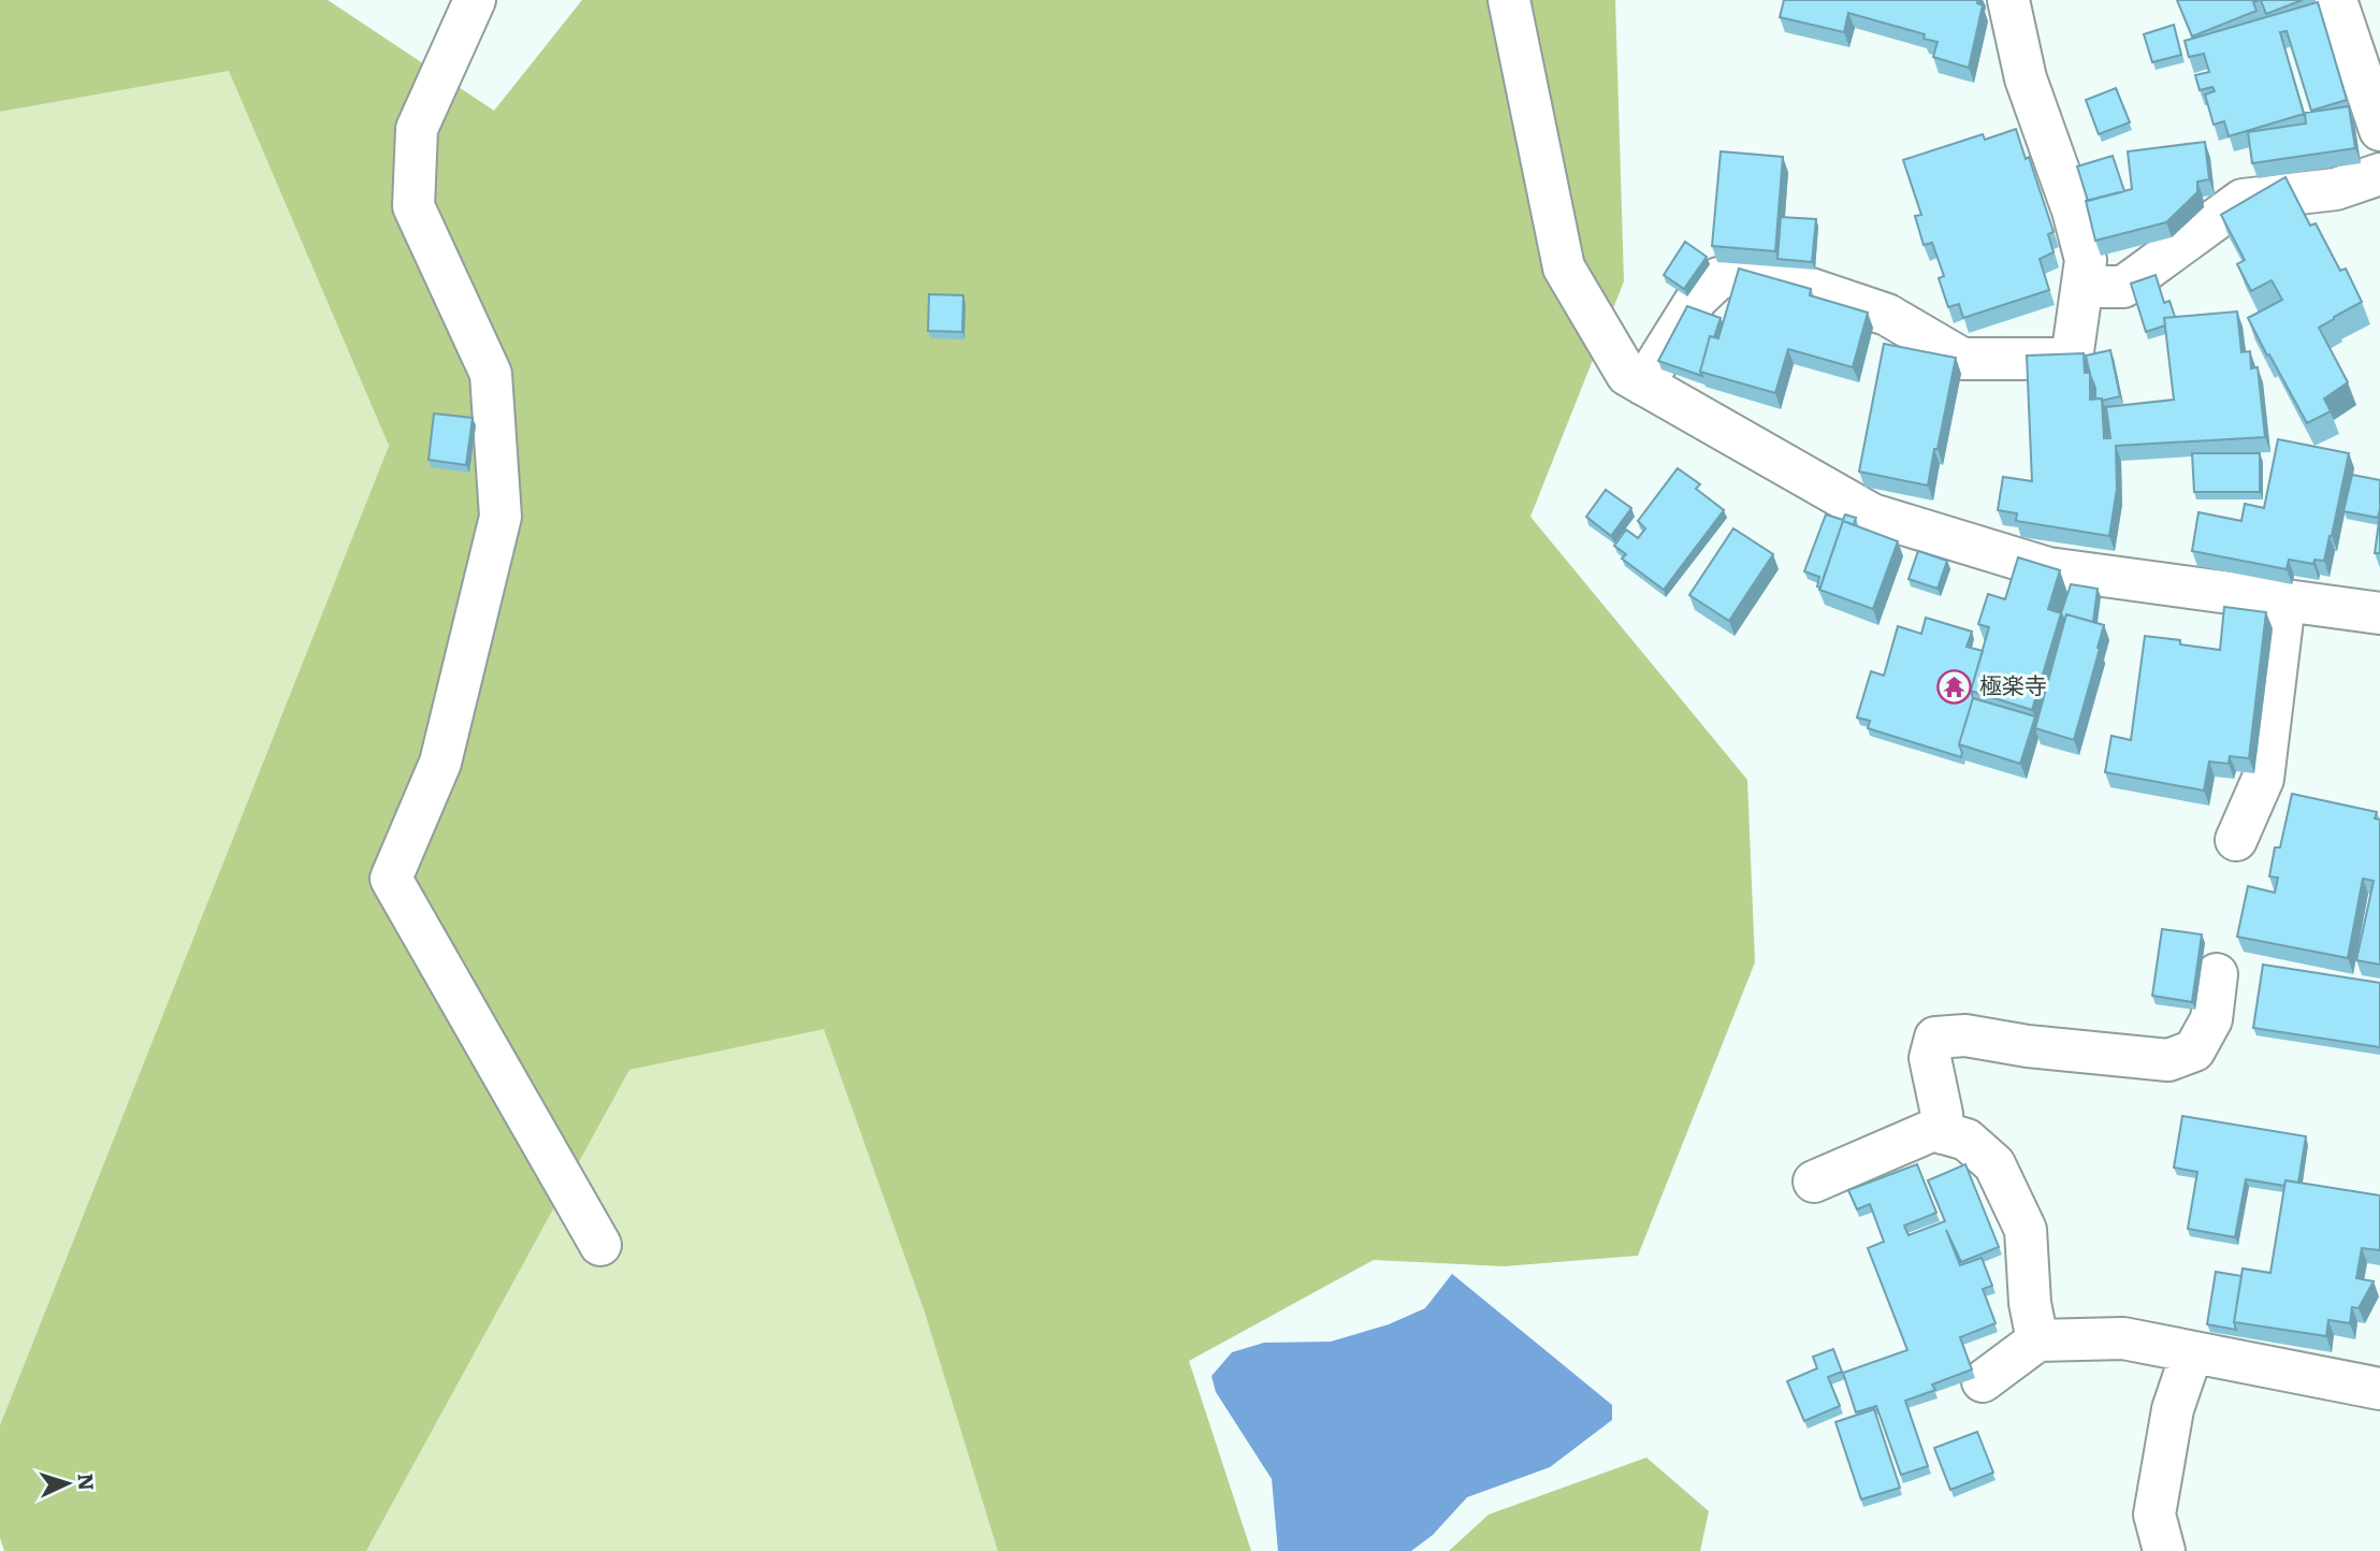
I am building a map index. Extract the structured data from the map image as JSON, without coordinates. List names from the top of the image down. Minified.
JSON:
{"places":{"temple":["極楽寺"]},"north":"right"}
